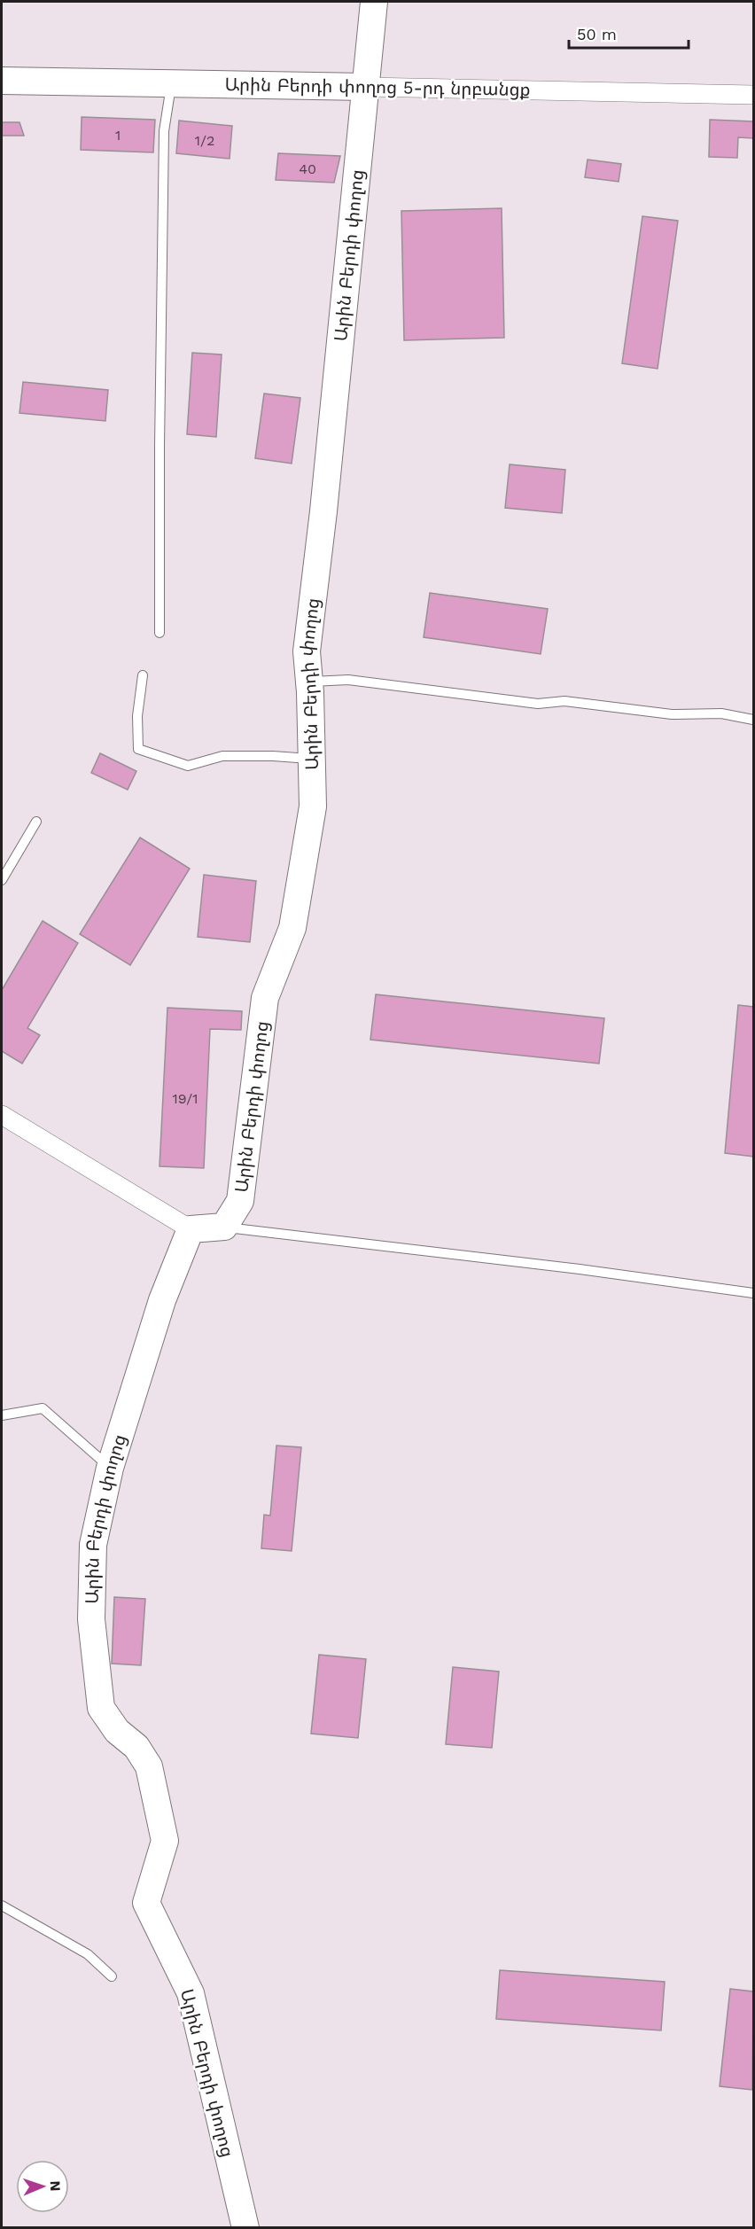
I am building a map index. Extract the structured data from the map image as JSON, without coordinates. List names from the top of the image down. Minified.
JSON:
{"streets":{"street":["Արին Բերդի փողոց 5-րդ նրբանցք","Արին Բերդի փողոց"]},"crossings":[["Արին Բերդի փողոց 5-րդ նրբանցք","Արին Բերդի փողոց"]],"house_numbers":["1","1/2","40","19/1"],"scale_bar":"50 m","north":"right"}
